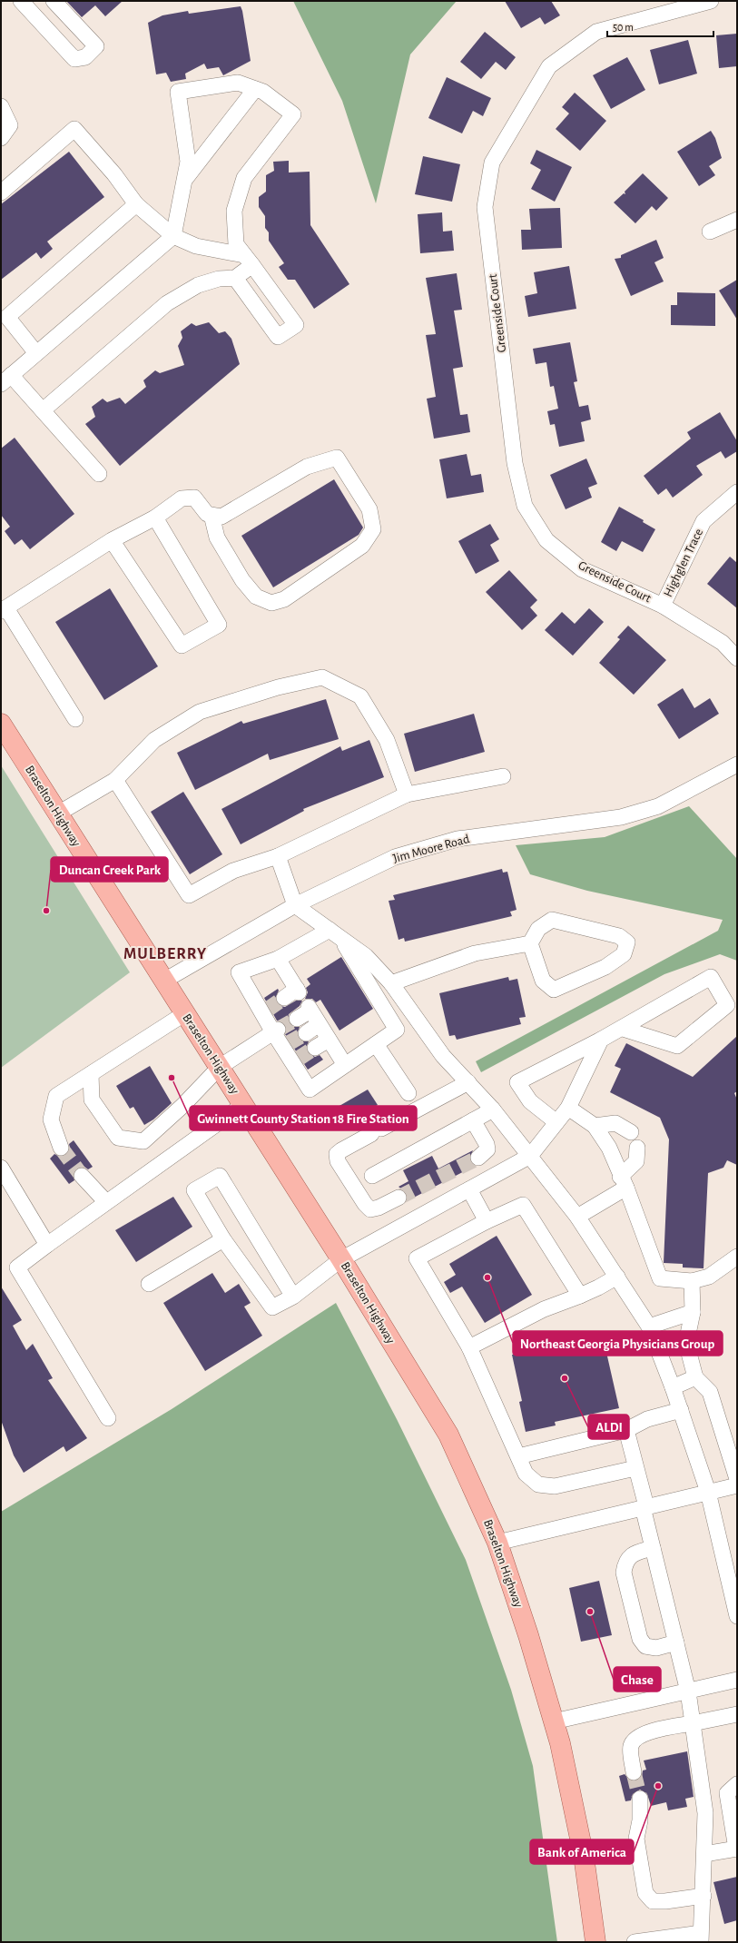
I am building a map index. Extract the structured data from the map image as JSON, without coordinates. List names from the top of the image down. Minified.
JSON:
{"streets":{"main road":["Braselton Highway"],"street":["Greenside Court","Highglen Trace","Jim Moore Road"]},"crossings":[["Greenside Court","Highglen Trace"],["Braselton Highway","Jim Moore Road"]],"districts":["MULBERRY"],"places":["Duncan Creek Park","Gwinnett County Station 18 Fire Station","Northeast Georgia Physicians Group","ALDI","Chase","Bank of America"],"scale_bar":"50 m"}
